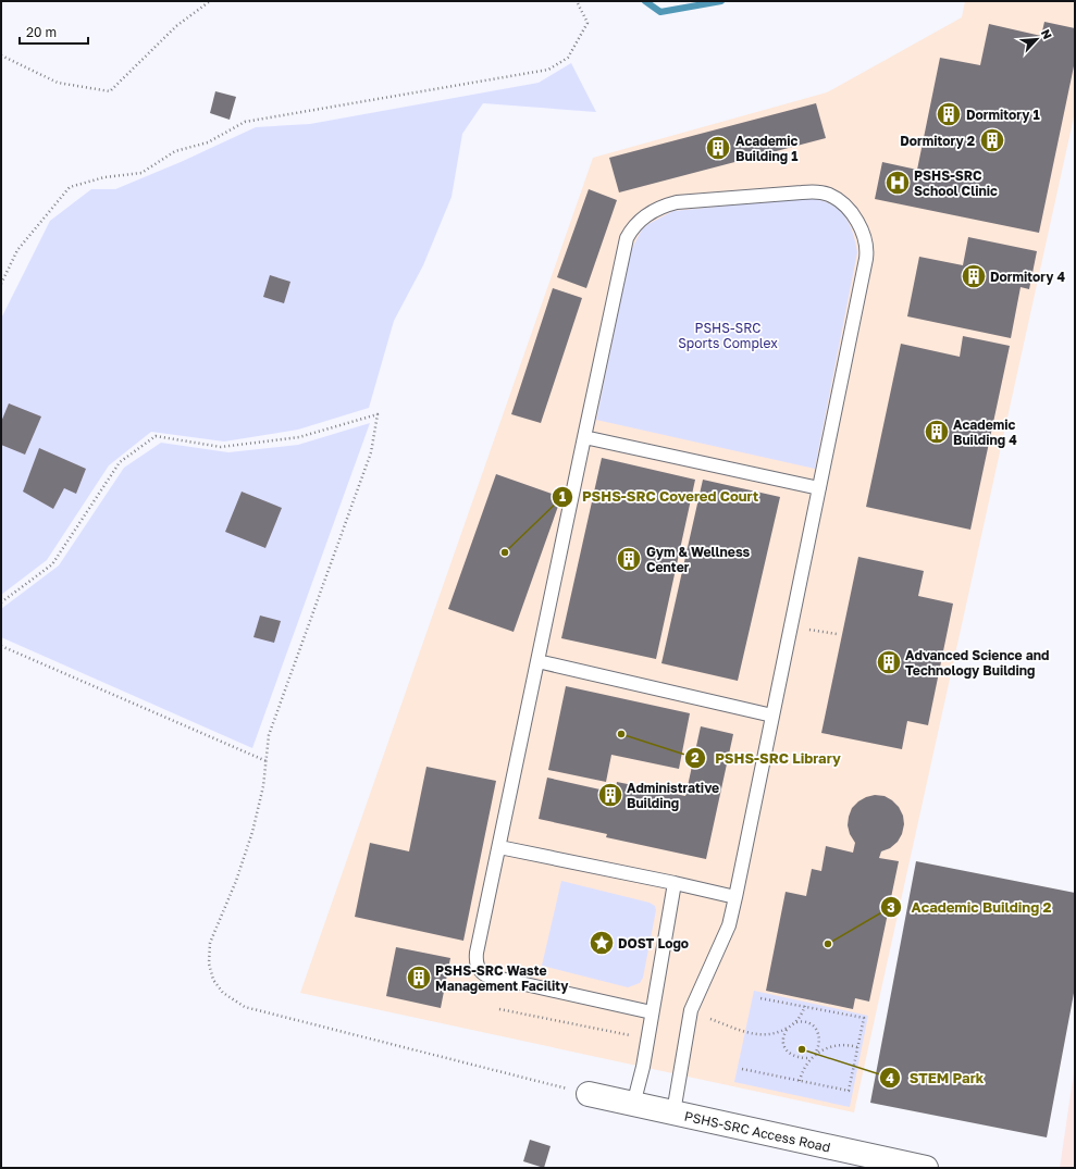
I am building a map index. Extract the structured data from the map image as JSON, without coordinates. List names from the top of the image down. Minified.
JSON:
{"streets":{"street":["PSHS-SRC Access Road"]},"parks":["PSHS-SRC Sports Complex"],"places":{"building":["Dormitory 1","Dormitory 2","Academic Building 1","Dormitory 4","Academic Building 4","Gym & Wellness Center","Advanced Science and Technology Building","Administrative Building","PSHS-SRC Waste Management Facility"],"hospital":["PSHS-SRC School Clinic"],"other":["PSHS-SRC Covered Court","PSHS-SRC Library","Academic Building 2","STEM Park"],"place":["DOST Logo"]},"scale_bar":"20 m","north":"top right"}
